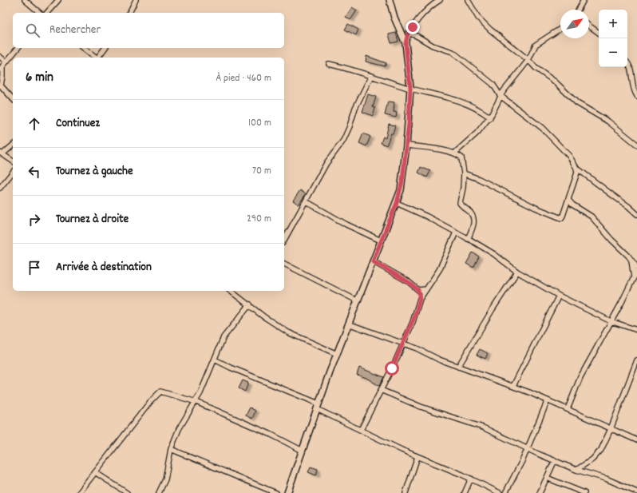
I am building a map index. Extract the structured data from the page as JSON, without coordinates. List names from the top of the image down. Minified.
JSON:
{"north":"top right","page":{"map_buttons":["+","−"],"search":"Rechercher","heading":["6 min","À pied · 460 m"],"list":[["Continuez","100 m"],["Tournez à gauche","70 m"],["Tournez à droite","290 m"],"Arrivée à destination"]}}
